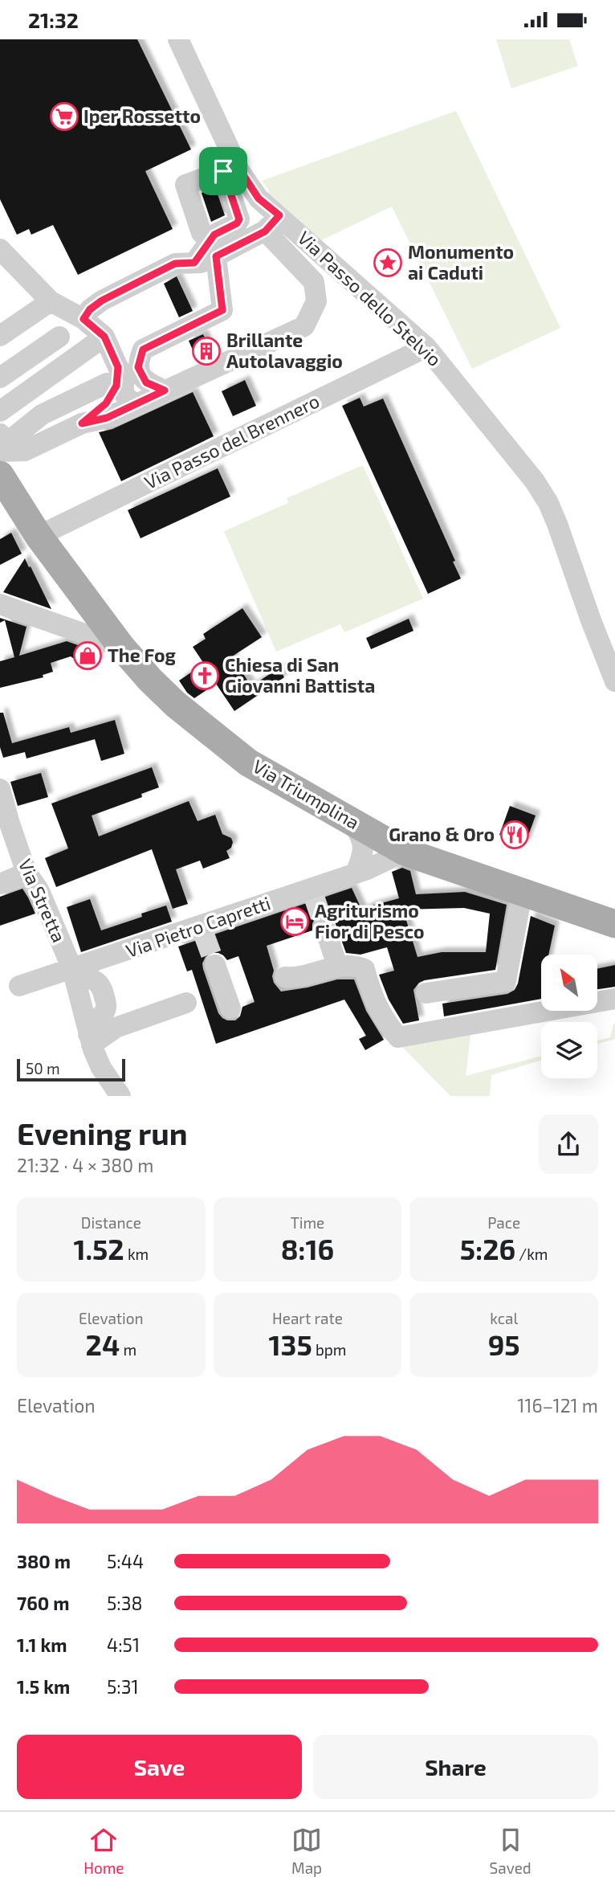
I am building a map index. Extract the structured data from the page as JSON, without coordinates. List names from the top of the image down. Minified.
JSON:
{"streets":{"main road":["Via Triumplina"],"street":["Via Passo dello Stelvio","Via Passo del Brennero","Via Stretta","Via Pietro Capretti"]},"crossings":[["Via Passo dello Stelvio","Via Passo del Brennero"],["Via Passo del Brennero","Via Triumplina"],["Via Triumplina","Via Pietro Capretti"],["Via Stretta","Via Pietro Capretti"]],"places":{"supermarket":["Iper Rossetto"],"place":["Monumento ai Caduti"],"building":["Brillante Autolavaggio"],"shop":["The Fog"],"church":["Chiesa di San Giovanni Battista"],"restaurant":["Grano & Oro"],"hotel":["Agriturismo Fior di Pesco"]},"scale_bar":"50 m","north":"top left","page":{"status":"21:32","scale":"50 m","heading":["Evening run","21:32 · 4 × 380 m"],"stats":[["Distance","1.52 km"],["Time","8:16"],["Pace","5:26 /km"],["Elevation","24 m"],["Heart rate","135 bpm"],["kcal","95"]],"chart":["Elevation","116–121 m"],"list":[{"name":"380 m","note":"5:44"},{"name":"760 m","note":"5:38"},{"name":"1.1 km","note":"4:51"},{"name":"1.5 km","note":"5:31"}],"buttons":["Save","Share"],"tabs":["Home","Map","Saved"]}}
